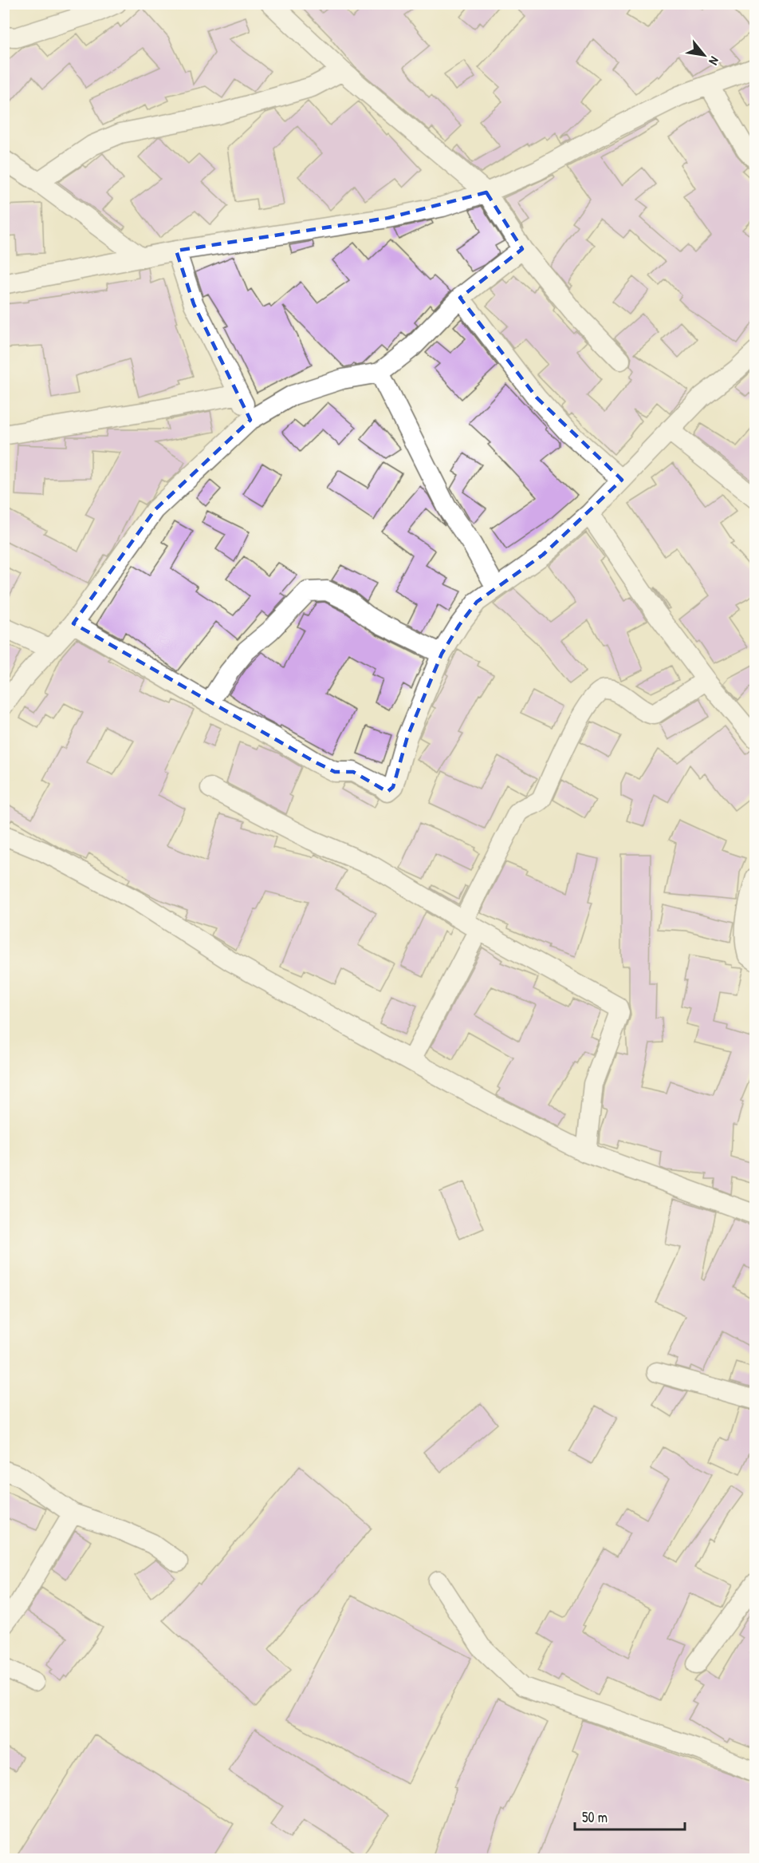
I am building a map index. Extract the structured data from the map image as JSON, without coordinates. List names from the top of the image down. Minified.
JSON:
{"scale_bar":"50 m","north":"bottom right"}
